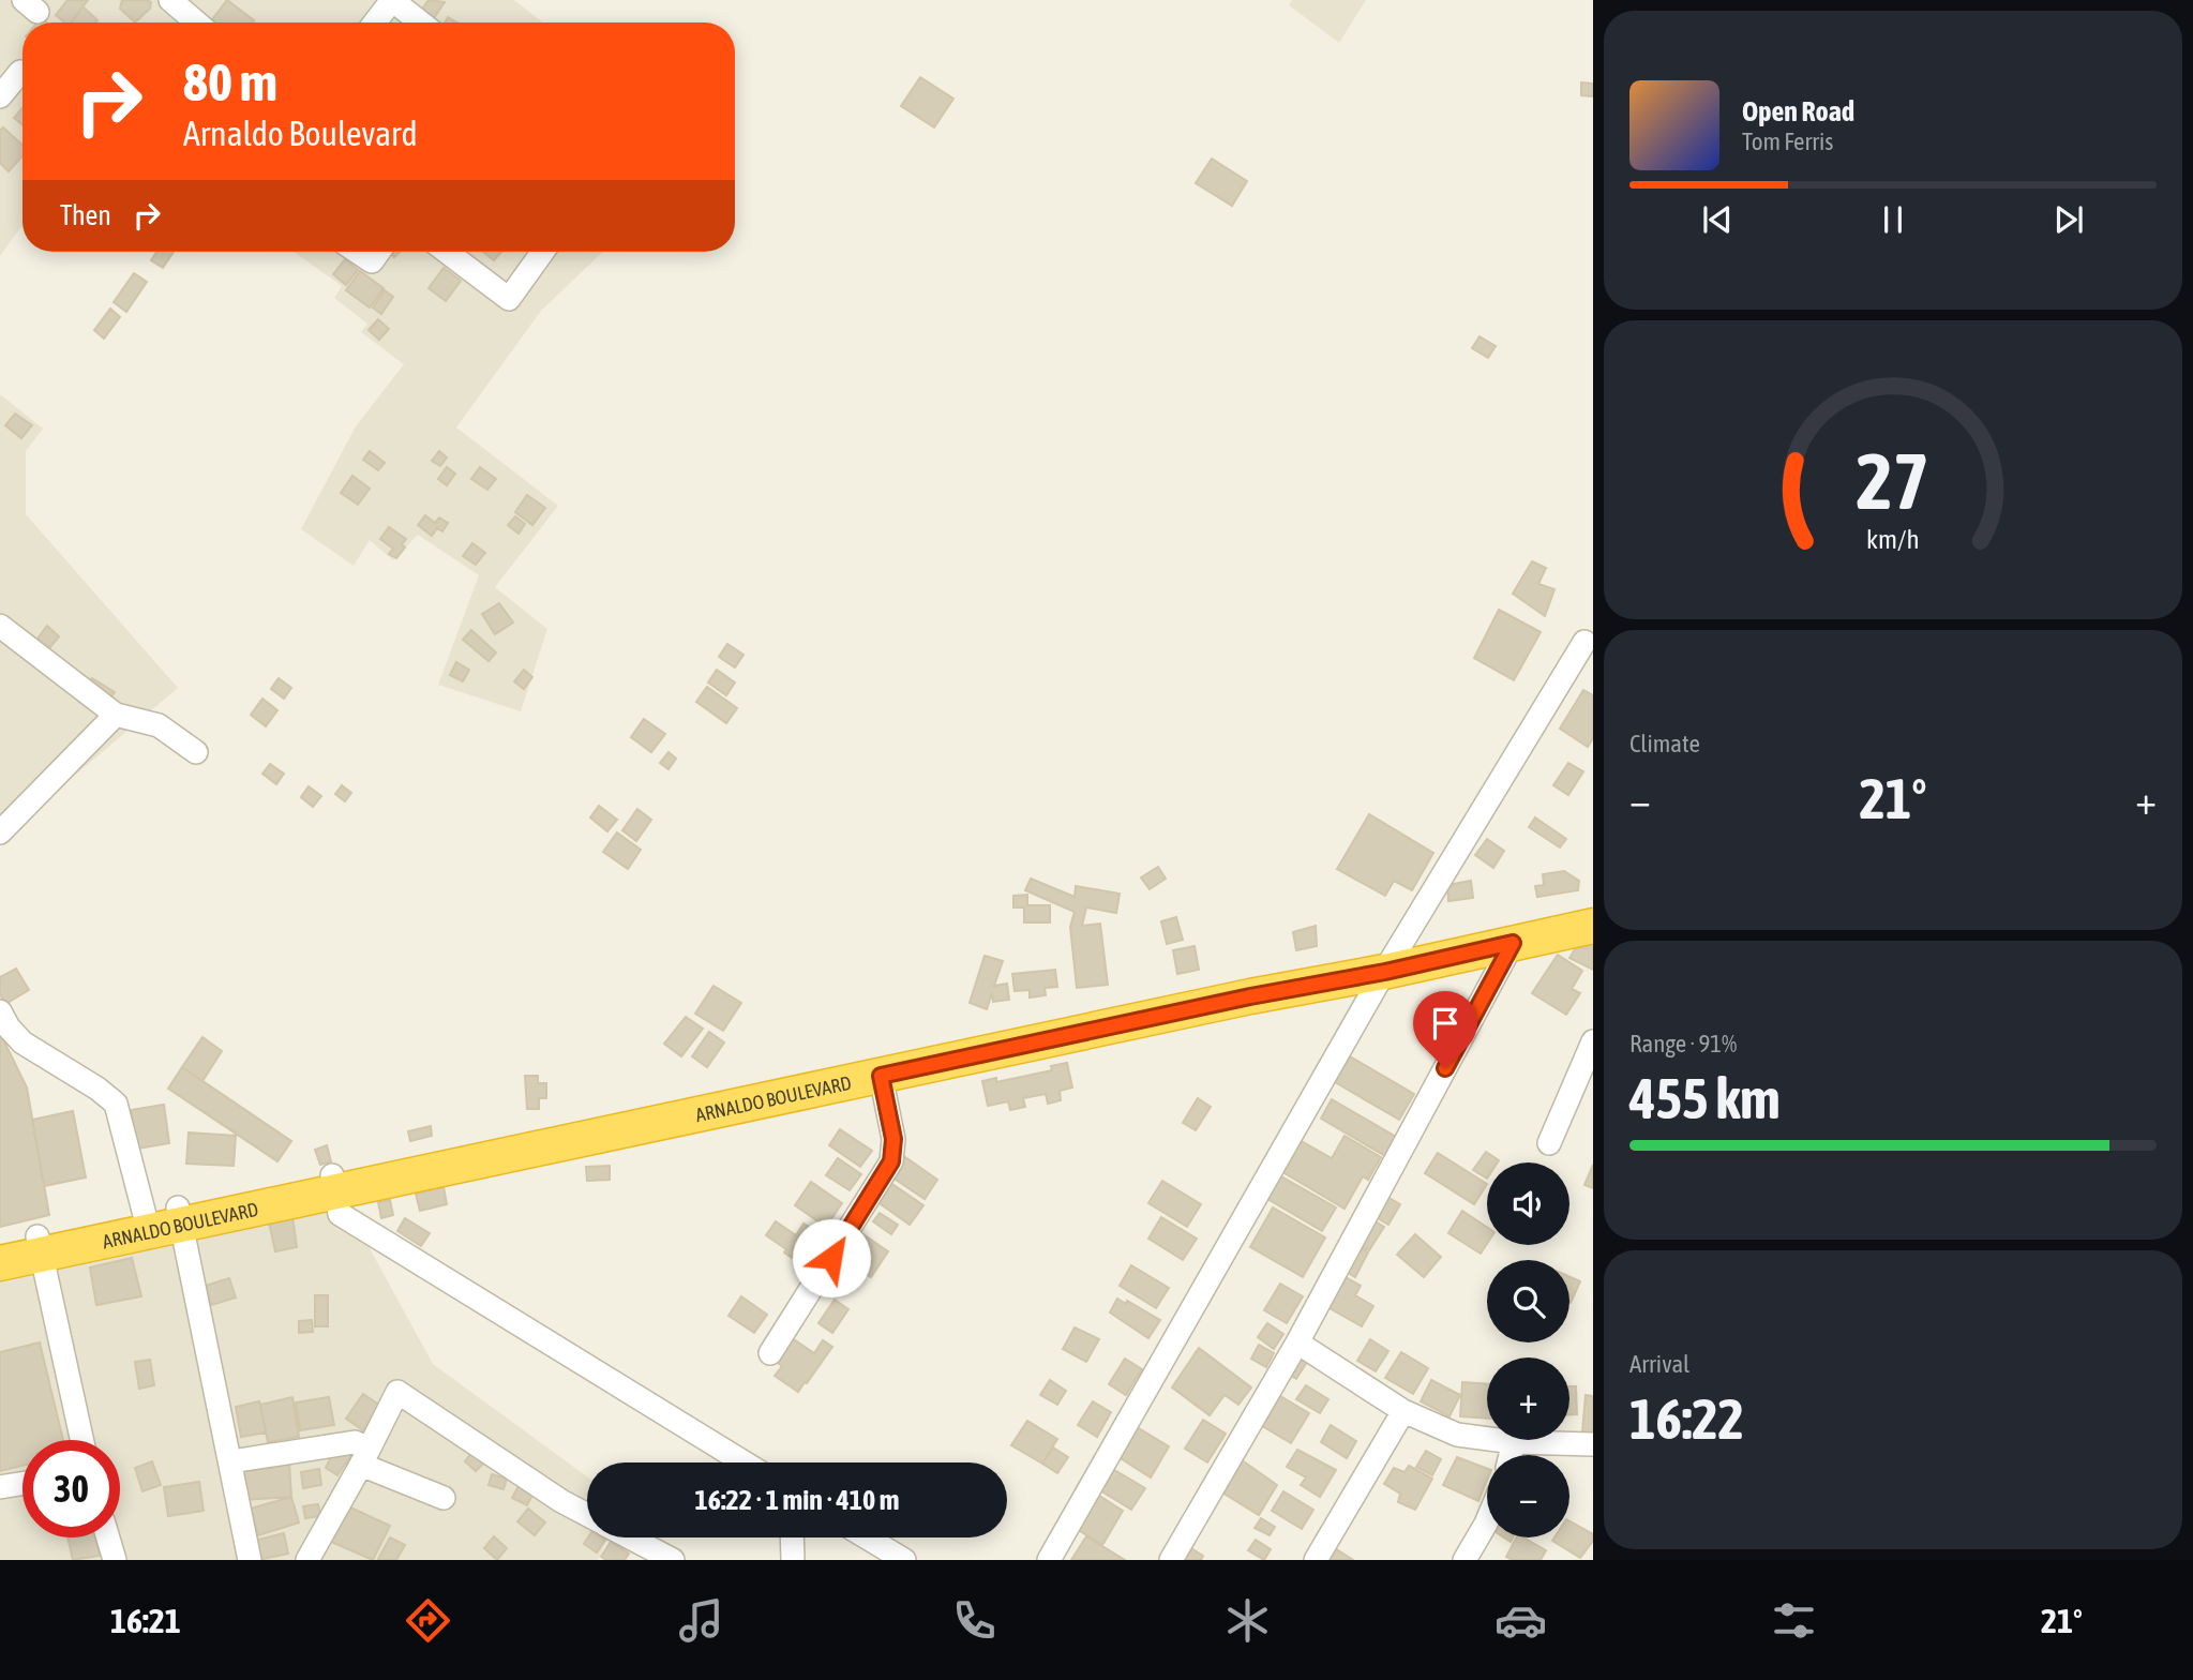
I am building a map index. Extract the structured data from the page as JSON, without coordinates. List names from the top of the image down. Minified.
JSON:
{"streets":{"highway":["ARNALDO BOULEVARD"]},"page":{"turn":["80 m","Arnaldo Boulevard"],"song":["Open Road","Tom Ferris"],"then":"Then","tile":["Climate",["Range · 91%","455 km"],["Arrival","16:22"]],"heat":["−","21°","+"],"map_buttons":["+","−"],"limit":"30","trip":"16:22 · 1 min · 410 m","tabs":["16:21","21°"],"gauge":["27","km/h"]}}
